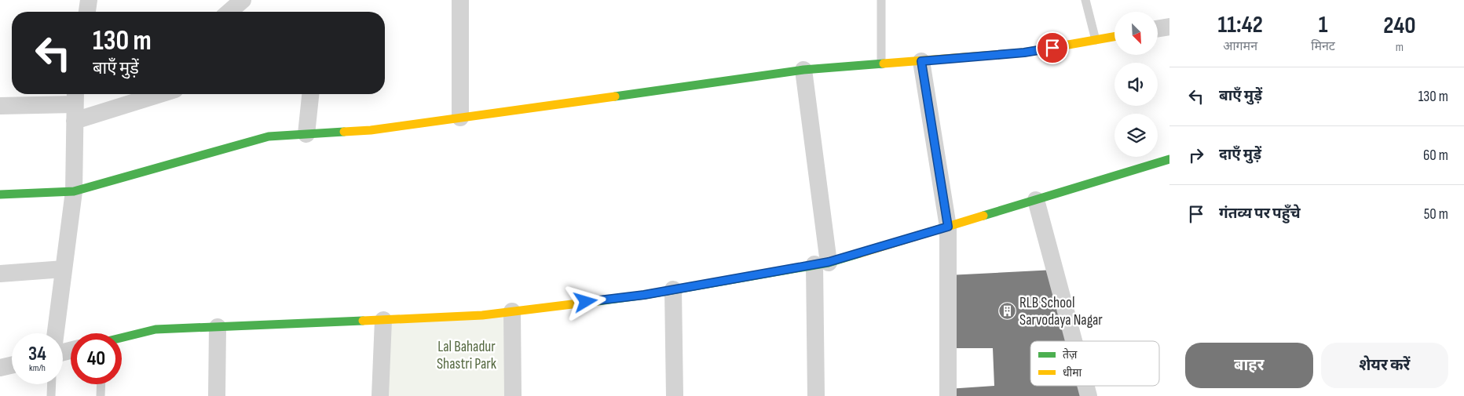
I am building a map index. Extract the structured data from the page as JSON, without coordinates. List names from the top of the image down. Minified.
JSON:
{"parks":["Lal Bahadur Shastri Park"],"places":{"building":["RLB School Sarvodaya Nagar"]},"legend":["तेज़","धीमा"],"north":"bottom right","page":{"eta":["11:42","आगमन","1","मिनट","240","m"],"turn":["130 m","बाएँ मुड़ें"],"list":[{"name":"बाएँ मुड़ें","value":"130 m"},{"name":"दाएँ मुड़ें","value":"60 m"},{"name":"गंतव्य पर पहुँचे","value":"50 m"}],"speed":"34 km/h","limit":"40","buttons":["बाहर","शेयर करें"]}}
